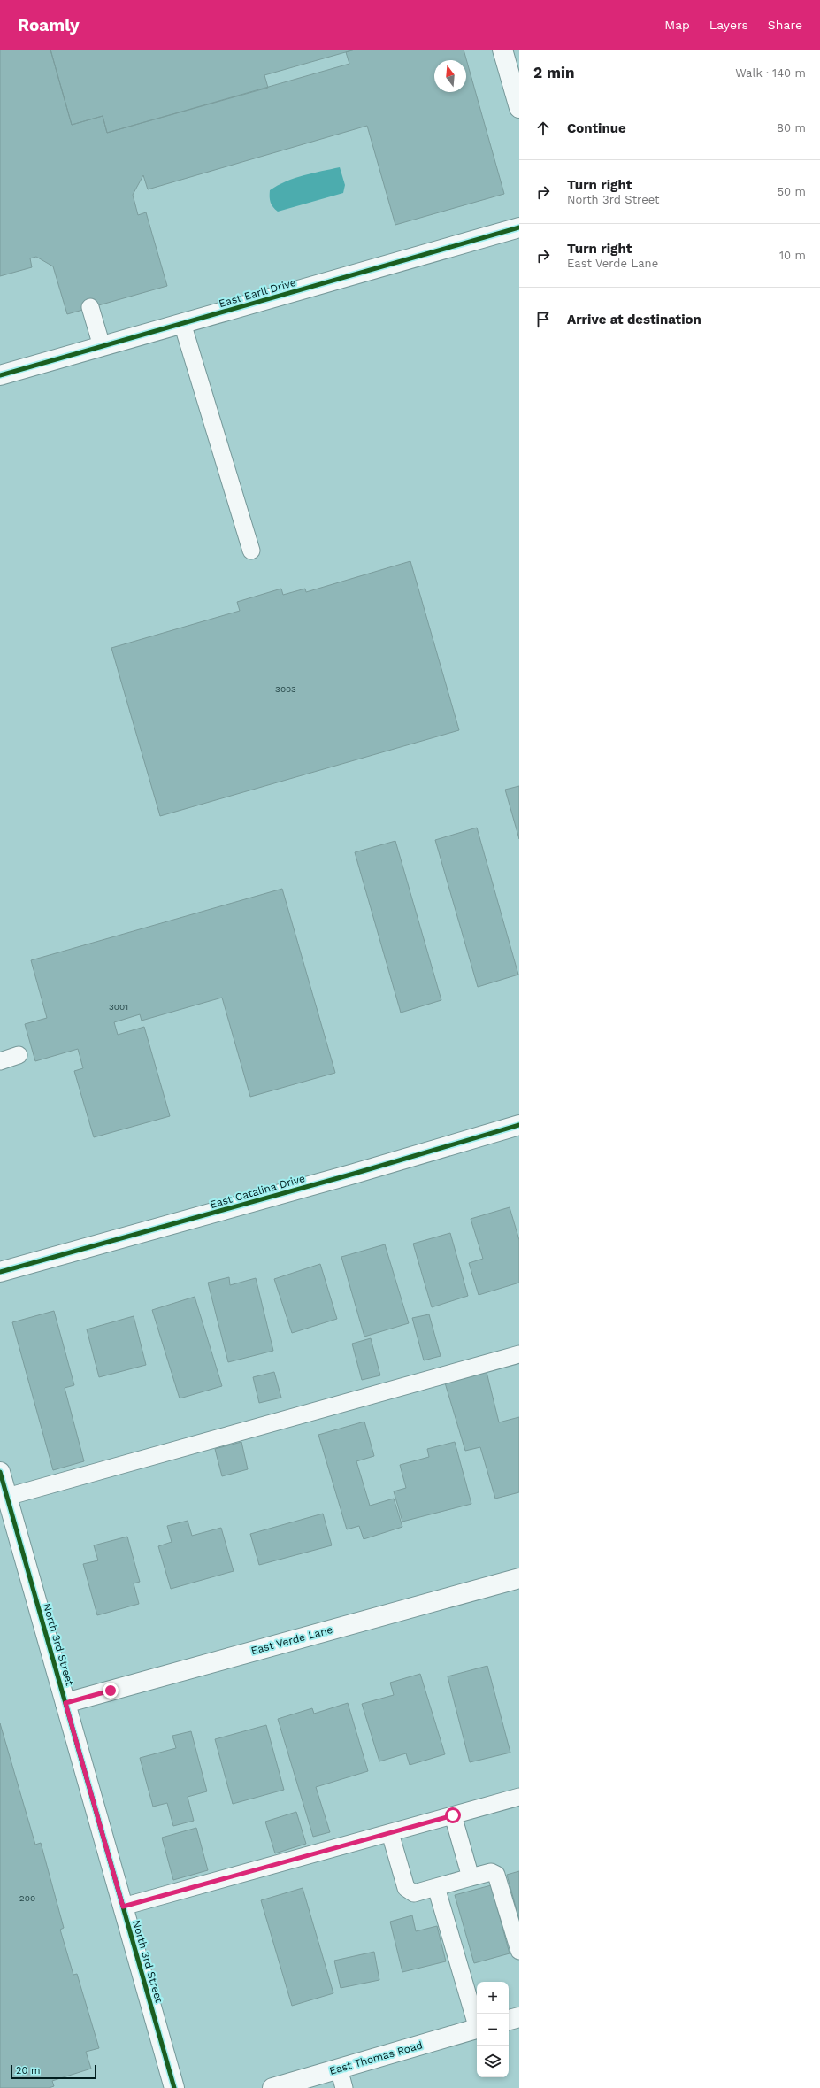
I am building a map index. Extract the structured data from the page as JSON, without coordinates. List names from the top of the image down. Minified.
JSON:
{"streets":{"street":["East Earll Drive","East Catalina Drive","East Verde Lane","North 3rd Street","East Thomas Road"]},"crossings":[["East Verde Lane","North 3rd Street"]],"house_numbers":["3003","3001","200"],"scale_bar":"20 m","north":"top","page":{"header":"Roamly","nav":["Map","Layers","Share"],"heading":["2 min","Walk · 140 m"],"list":[["Continue","80 m"],["Turn right","North 3rd Street","50 m"],["Turn right","East Verde Lane","10 m"],"Arrive at destination"],"map_buttons":["+","−"],"scale":"20 m"}}
